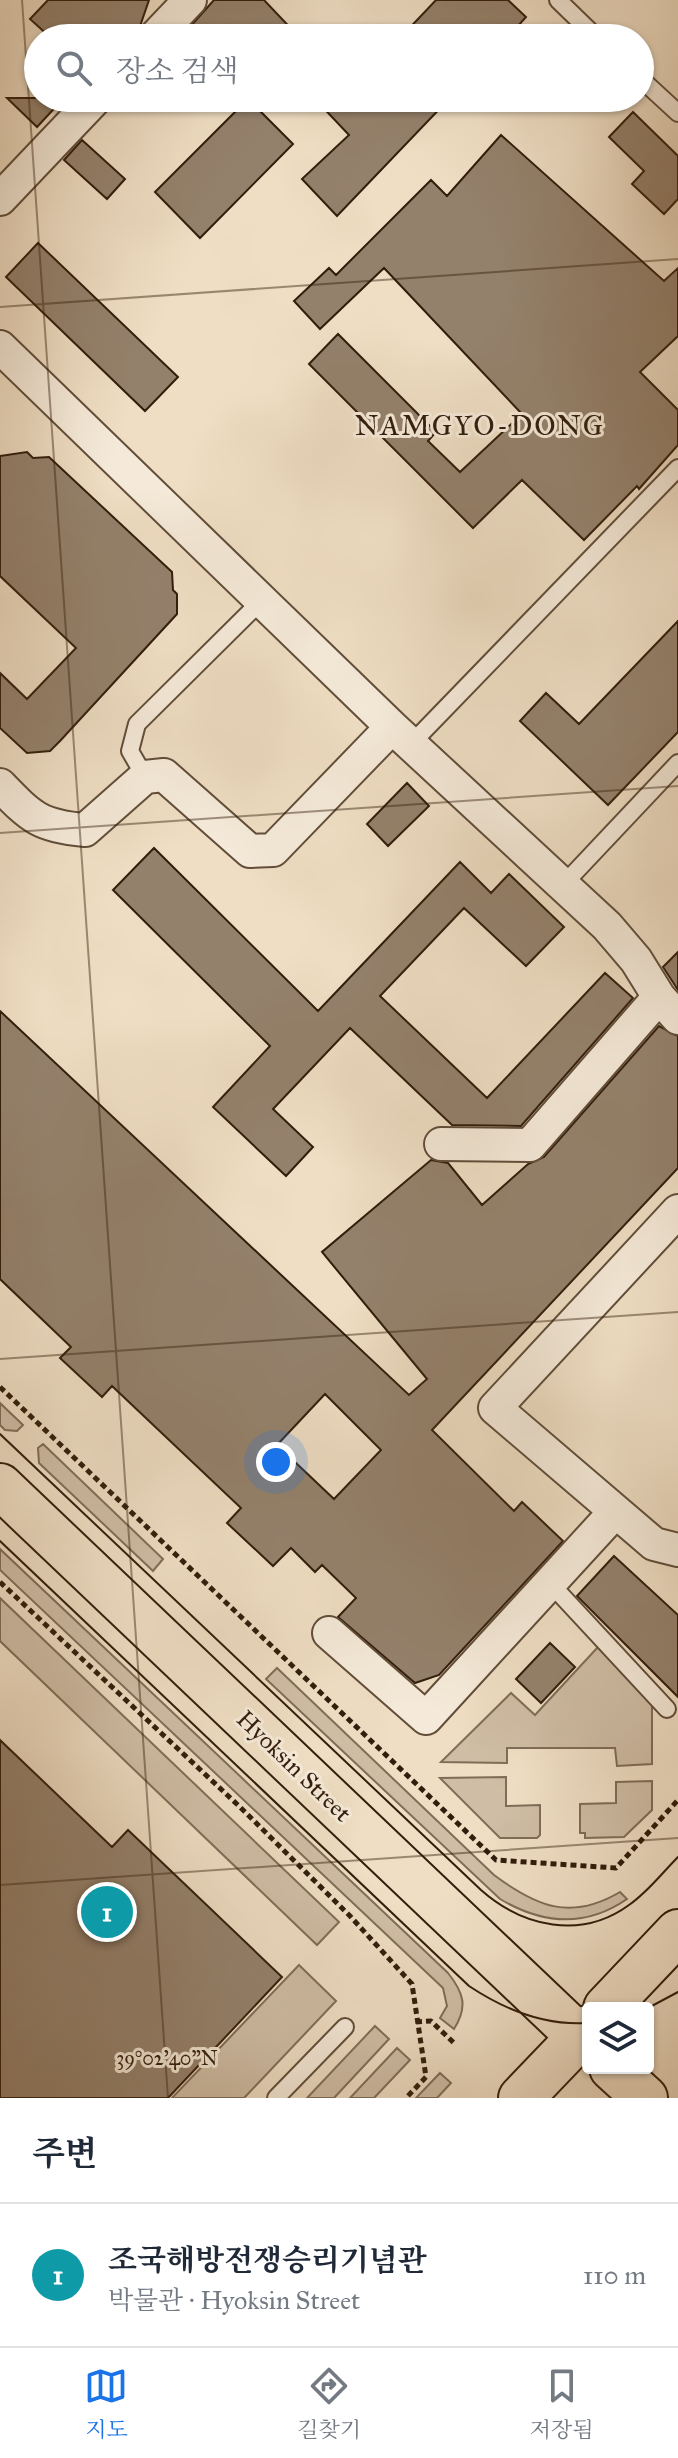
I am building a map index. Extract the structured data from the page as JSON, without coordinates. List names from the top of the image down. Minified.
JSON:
{"streets":{"main road":["Hyoksin Street"]},"districts":["NAMGYO-DONG"],"page":{"search":"장소 검색","pins":"1","heading":"주변","list":[{"mark":"1","name":"조국해방전쟁승리기념관","note":"박물관 · Hyoksin Street","value":"110 m"}],"nav":["지도","길찾기","저장됨"]},"coordinates":["39°02'40\"N"]}
